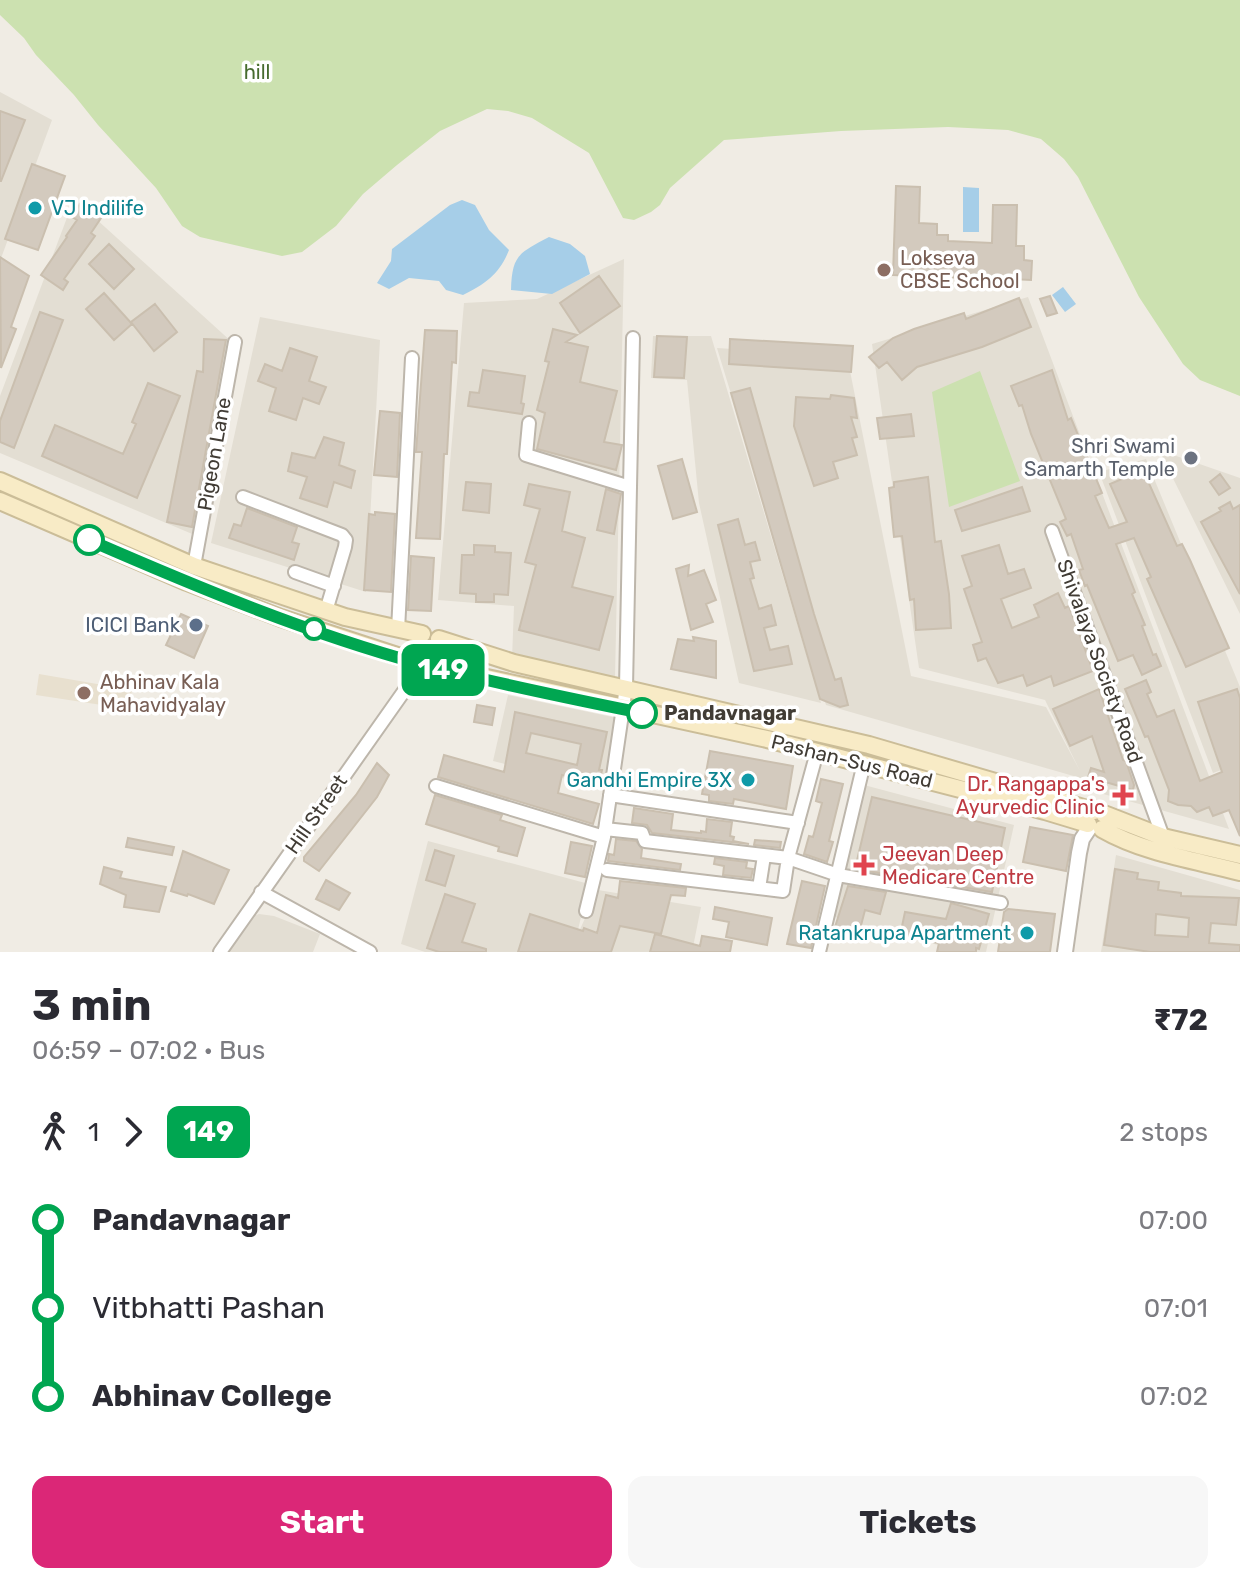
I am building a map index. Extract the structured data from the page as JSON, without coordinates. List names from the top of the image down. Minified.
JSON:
{"streets":{"main road":["Pashan-Sus Road"],"street":["Pigeon Lane","Shivalaya Society Road","Hill Street"]},"crossings":[["Pigeon Lane","Pashan-Sus Road"],["Shivalaya Society Road","Pashan-Sus Road"],["Pashan-Sus Road","Hill Street"]],"parks":["hill"],"places":{"other":["VJ Indilife","Lokseva CBSE School","Shri Swami Samarth Temple","ICICI Bank","Abhinav Kala Mahavidyalay","Pandavnagar","Gandhi Empire 3X","Ratankrupa Apartment"],"health":["Dr. Rangappa's Ayurvedic Clinic","Jeevan Deep Medicare Centre"]},"lines":["bus line 149"],"page":{"on_map":"149","heading":["3 min","06:59 – 07:02 · Bus","₹72"],"legs":["1","149","2 stops"],"list":[{"name":"Pandavnagar","value":"07:00"},{"name":"Vitbhatti Pashan","value":"07:01"},{"name":"Abhinav College","value":"07:02"}],"buttons":["Start","Tickets"]}}
